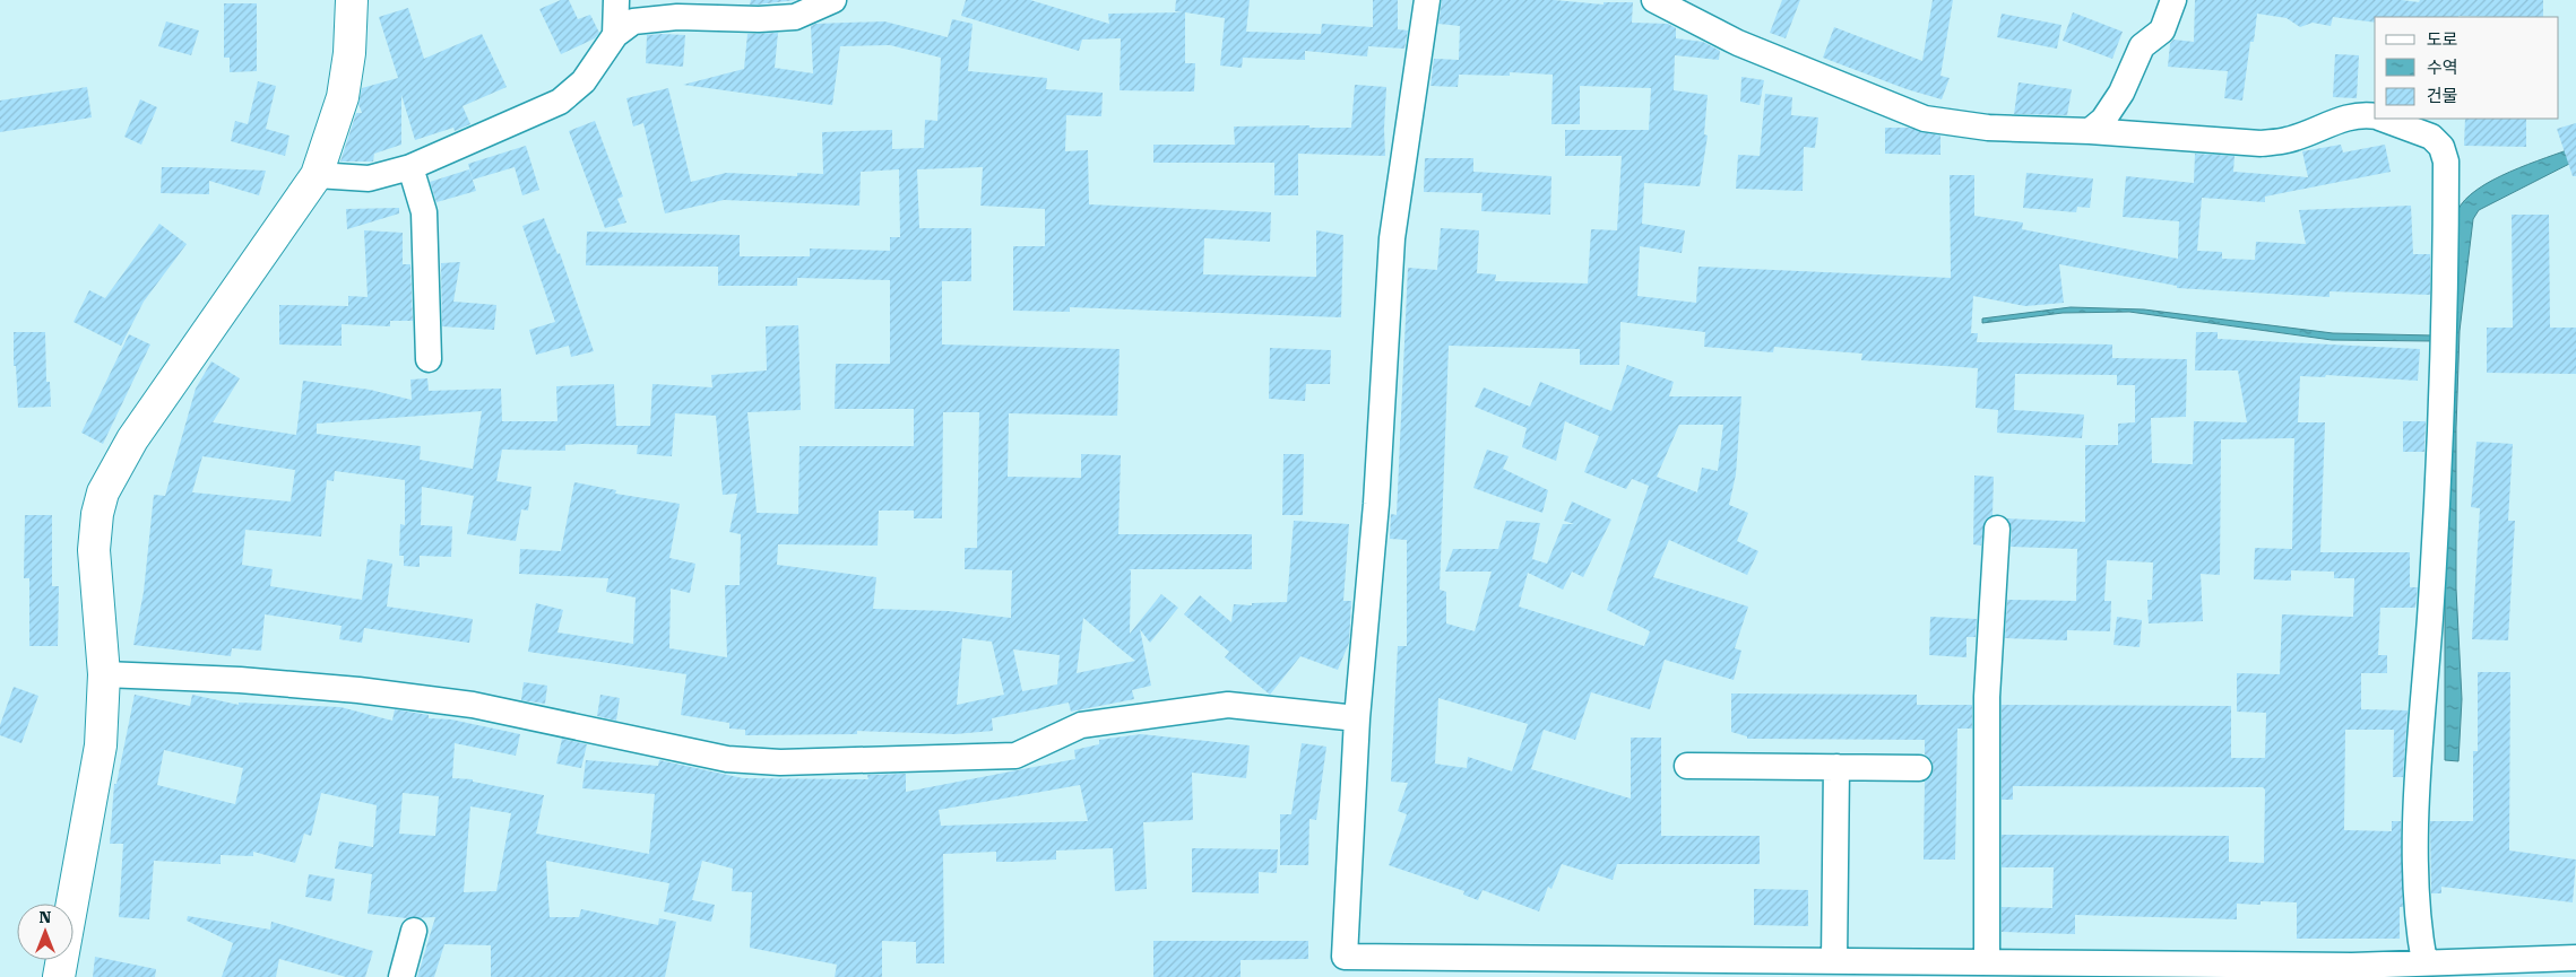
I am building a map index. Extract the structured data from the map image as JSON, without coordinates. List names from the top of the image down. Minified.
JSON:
{"legend":["도로","수역","건물"],"north":"top"}
